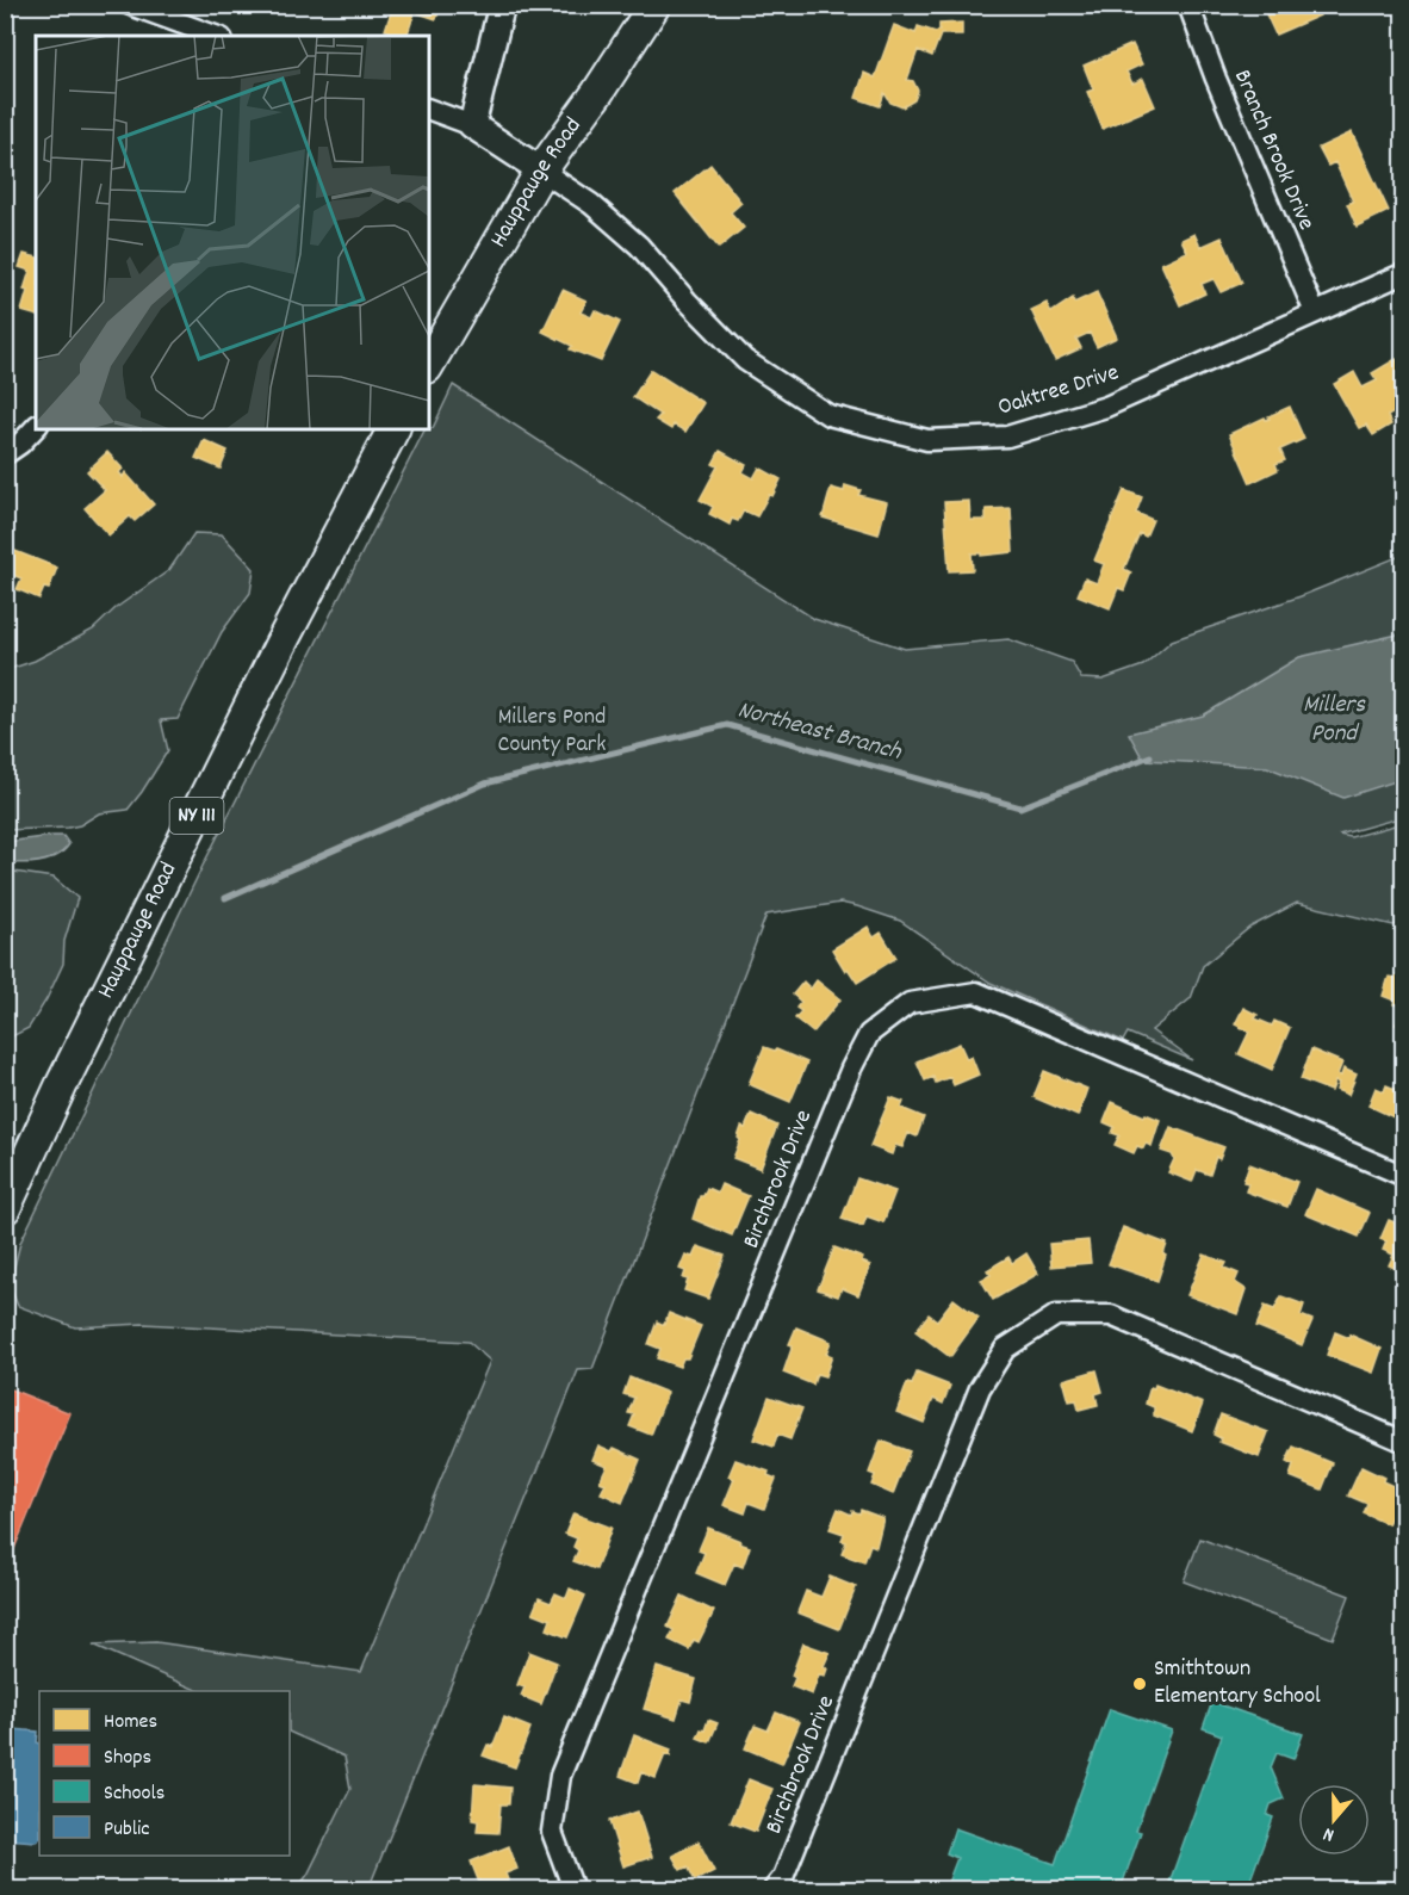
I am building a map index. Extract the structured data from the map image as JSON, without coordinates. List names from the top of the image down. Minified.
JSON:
{"streets":{"main road":["Hauppauge Road","NY 111"],"street":["Branch Brook Drive","Oaktree Drive","Birchbrook Drive"]},"crossings":[["Branch Brook Drive","Oaktree Drive"],["Hauppauge Road","Oaktree Drive"]],"water":["Millers Pond","Northeast Branch"],"parks":["Millers Pond County Park"],"places":["Smithtown Elementary School"],"legend":["Homes","Shops","Schools","Public"],"north":"bottom"}
